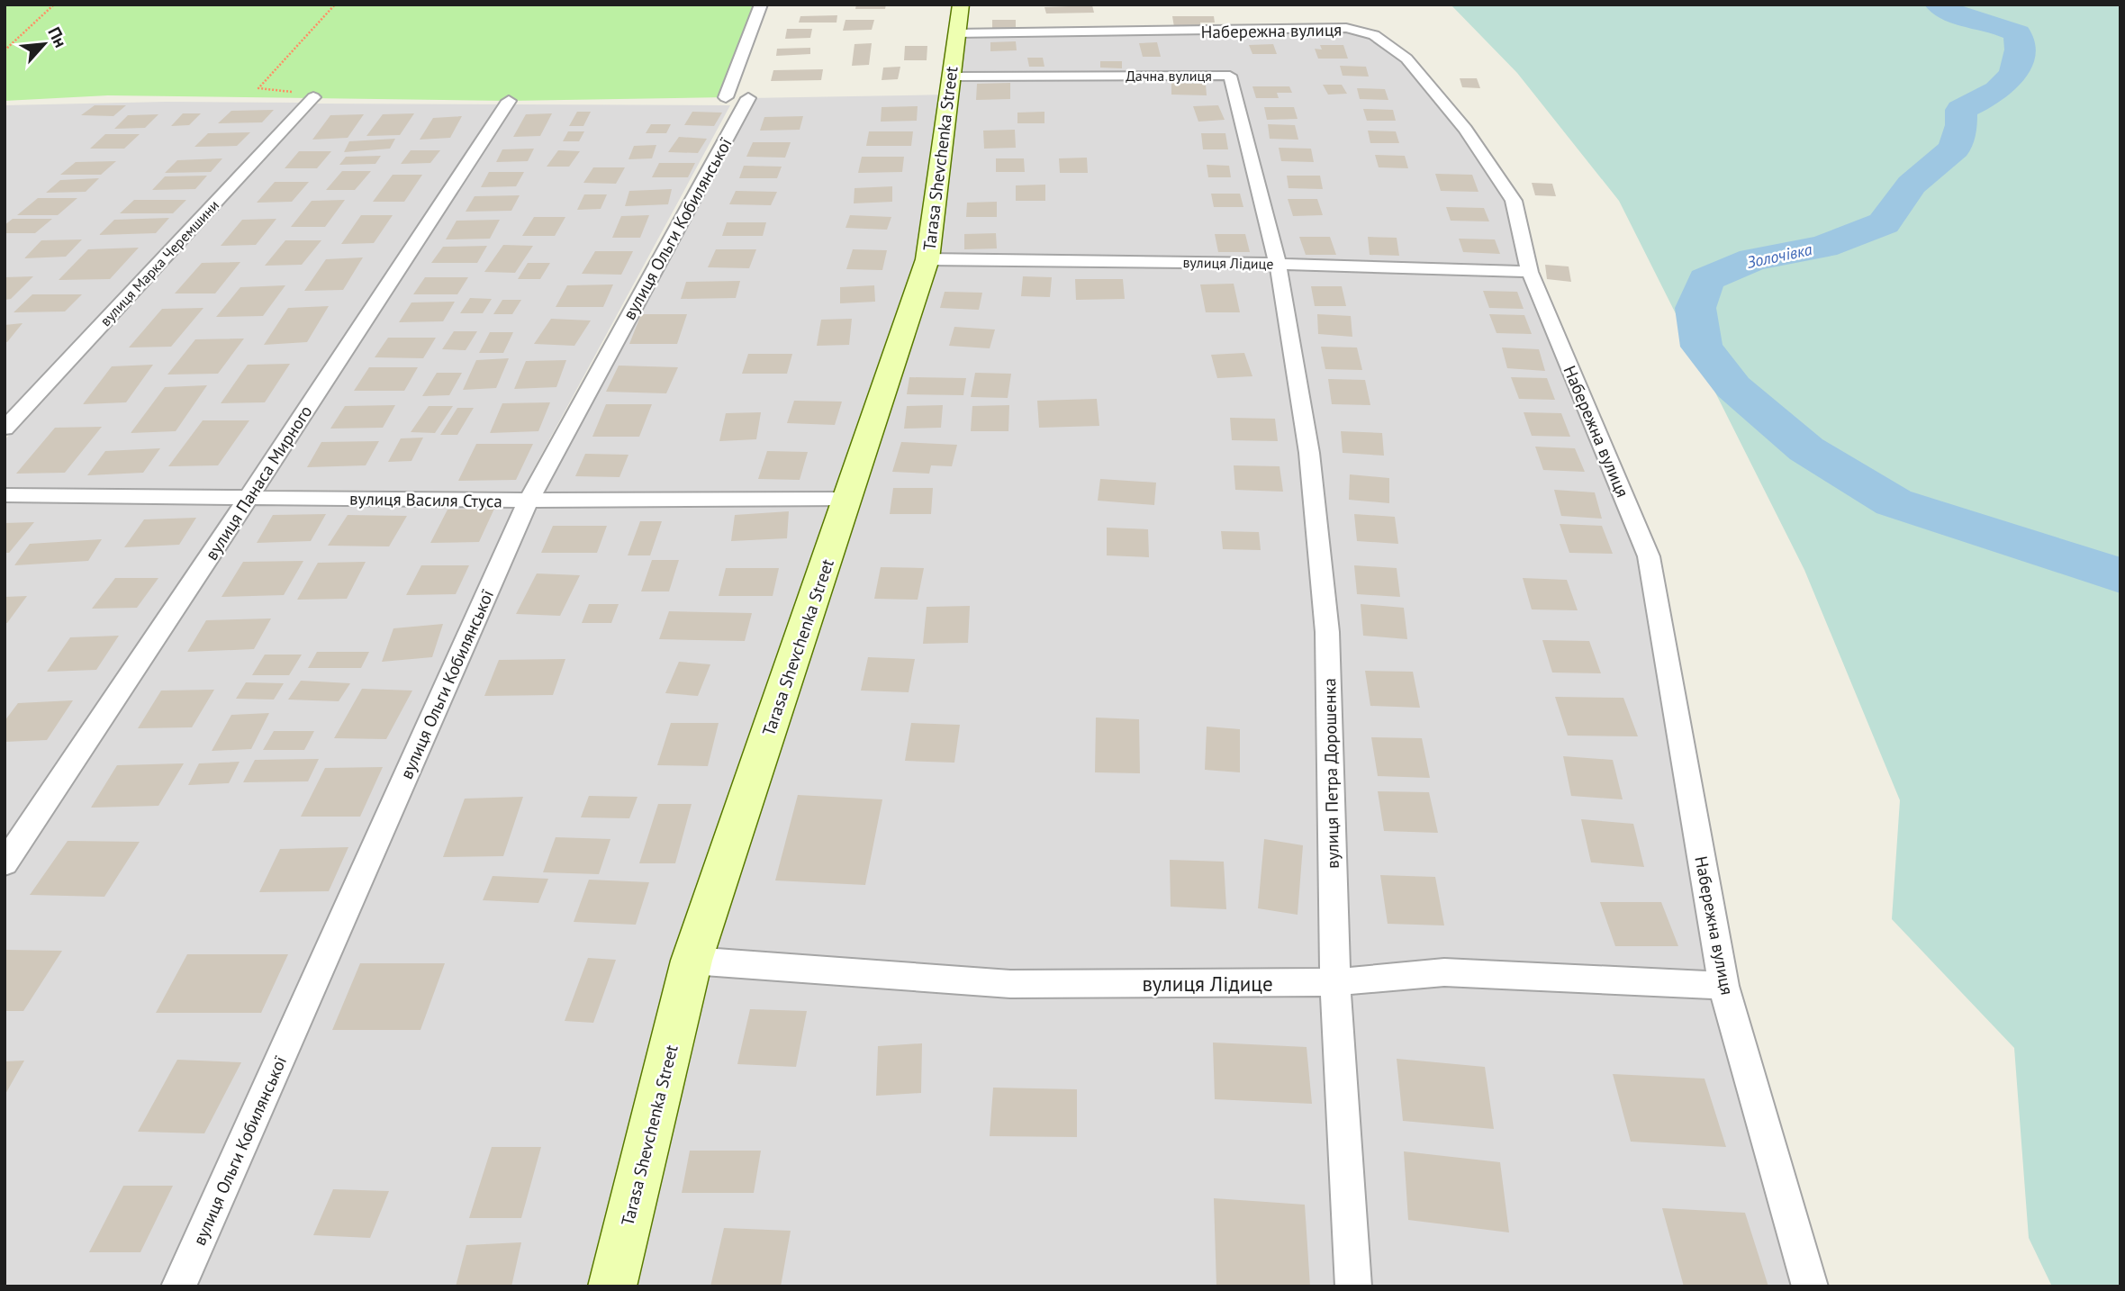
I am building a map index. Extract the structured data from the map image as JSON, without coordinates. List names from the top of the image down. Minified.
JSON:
{"streets":{"main road":["Tarasa Shevchenka Street"],"street":["Набережна вулиця","Дачна вулиця","вулиця Ольги Кобилянської","вулиця Марка Черемшини","вулиця Лідице","вулиця Панаса Мирного","вулиця Василя Стуса","вулиця Петра Дорошенка"]},"crossings":[["Набережна вулиця","Tarasa Shevchenka Street"],["Набережна вулиця","вулиця Лідице"],["Дачна вулиця","Tarasa Shevchenka Street"],["Дачна вулиця","вулиця Лідице"],["Дачна вулиця","вулиця Петра Дорошенка"],["Tarasa Shevchenka Street","вулиця Лідице"],["Tarasa Shevchenka Street","вулиця Василя Стуса"],["вулиця Ольги Кобилянської","вулиця Василя Стуса"],["вулиця Лідице","вулиця Петра Дорошенка"],["вулиця Панаса Мирного","вулиця Василя Стуса"]],"water":["Золочівка"],"north":"top right"}
